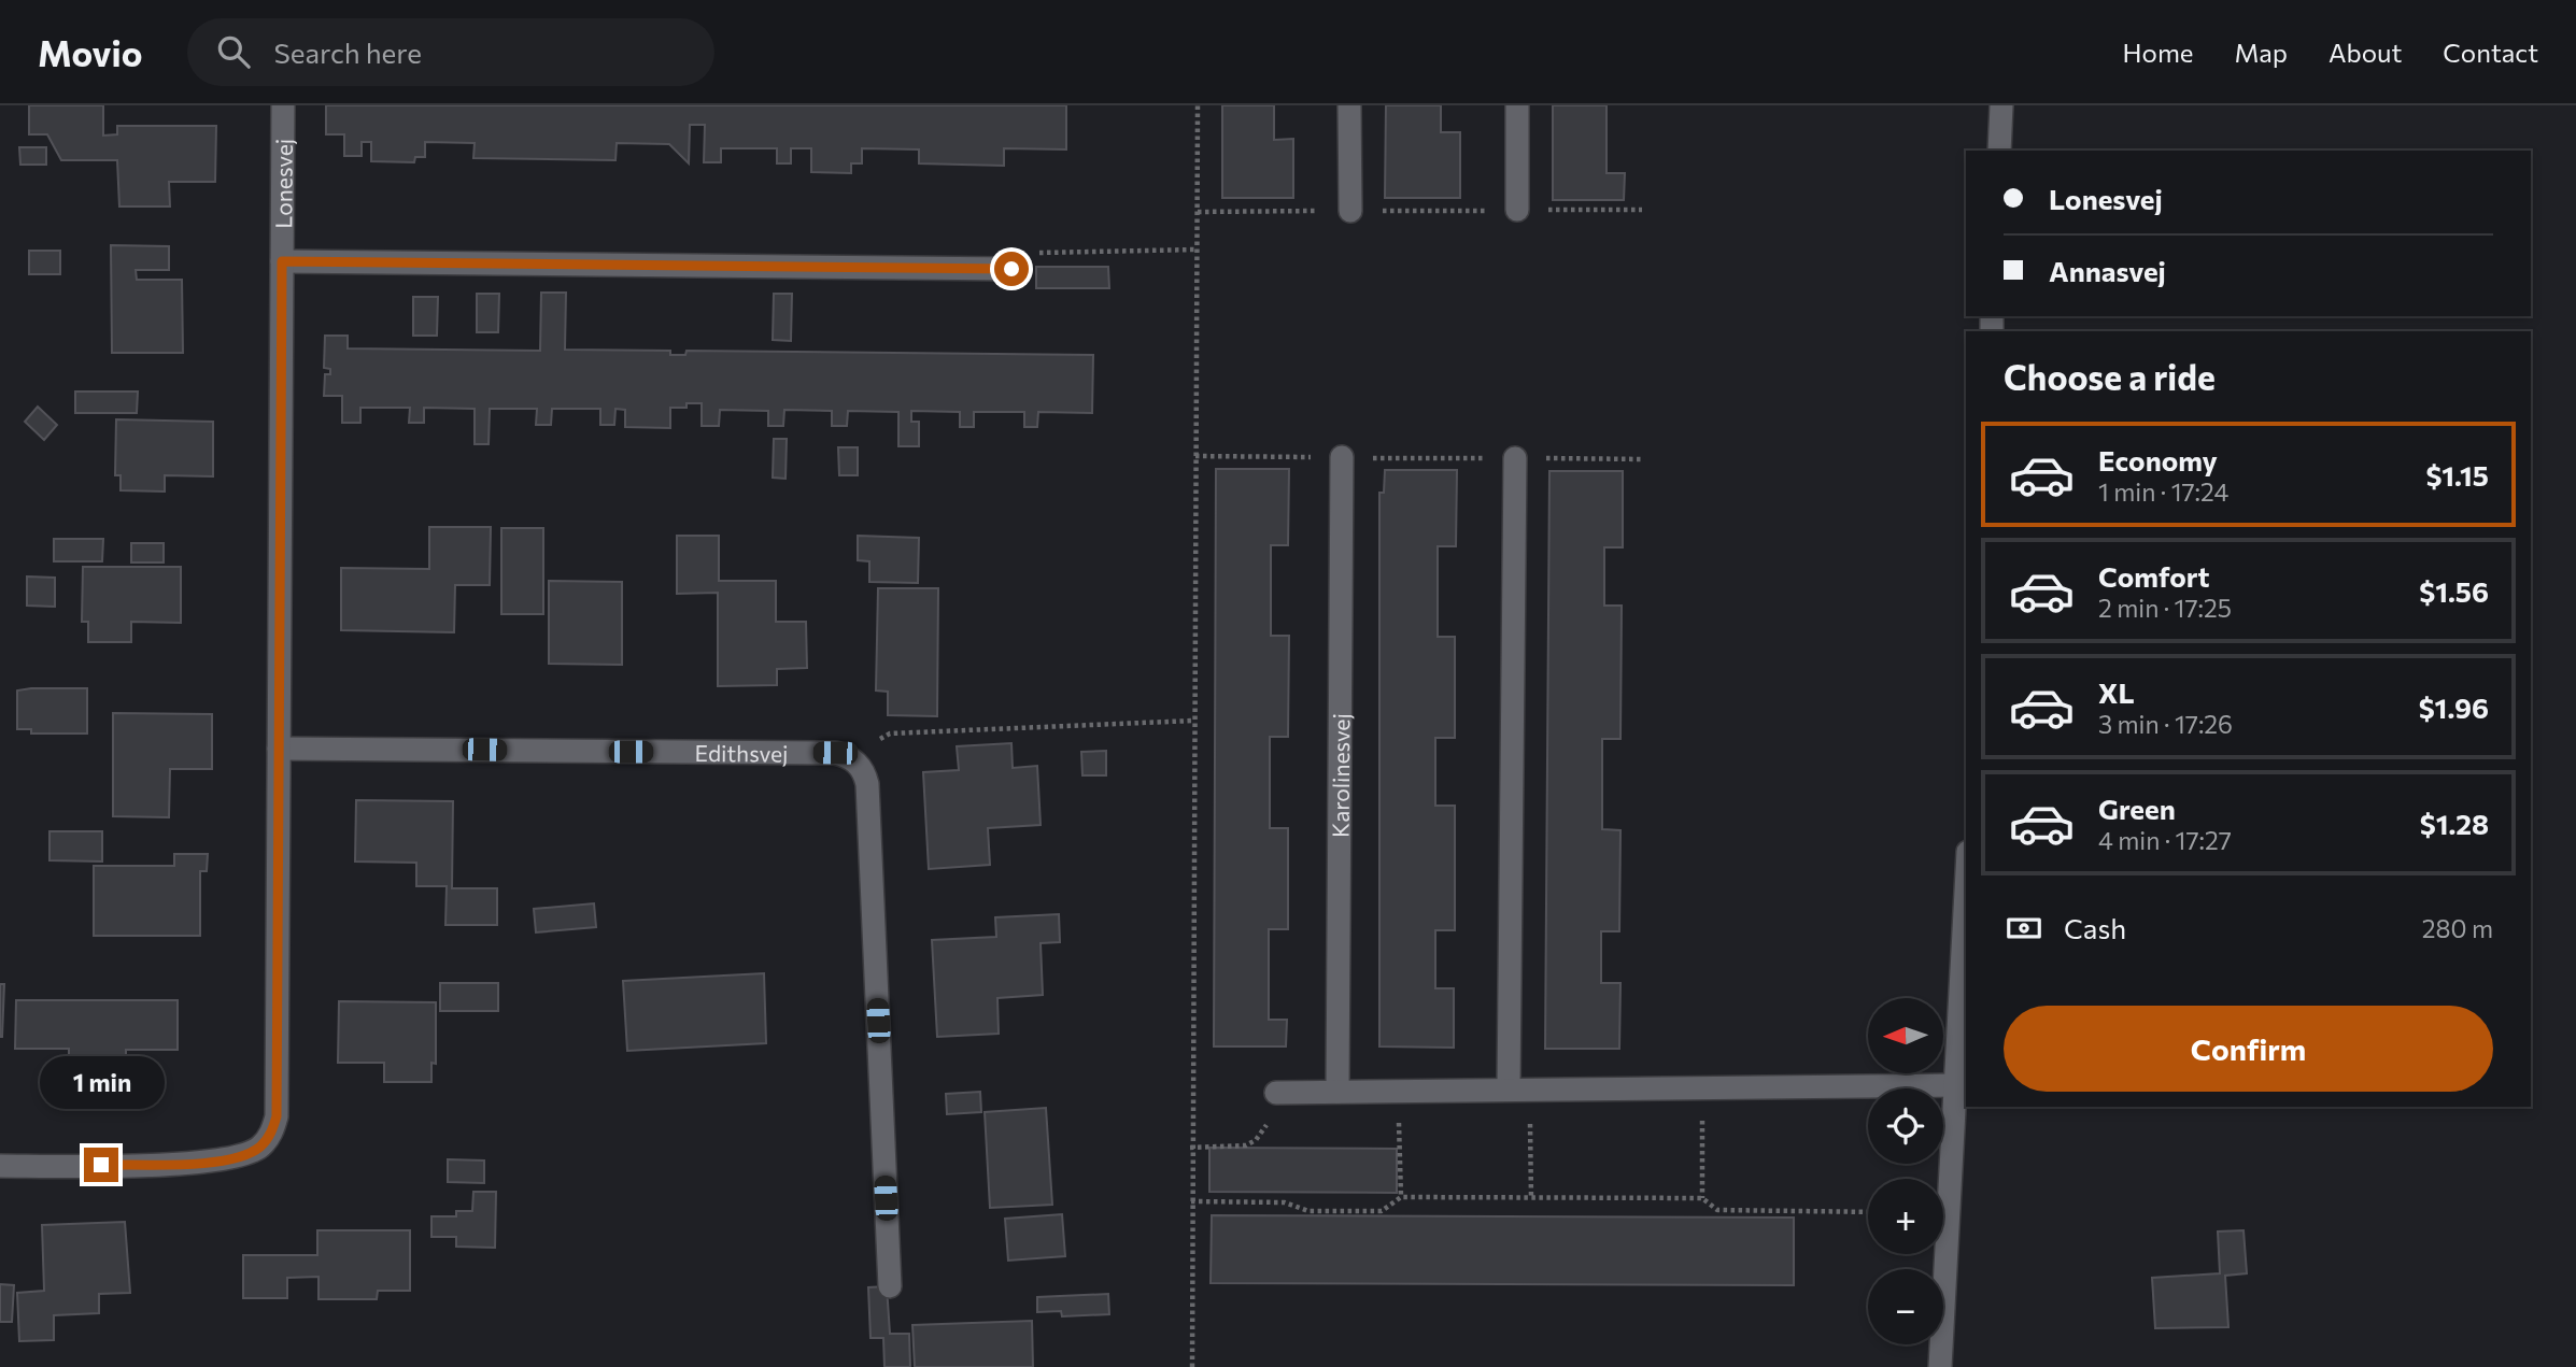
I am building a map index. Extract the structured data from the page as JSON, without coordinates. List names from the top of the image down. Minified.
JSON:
{"streets":{"street":["Lonesvej","Edithsvej","Karolinesvej"]},"crossings":[["Lonesvej","Edithsvej"]],"north":"left","page":{"header":"Movio","search":"Search here","nav":["Home","Map","About","Contact"],"banner":["Lonesvej","Annasvej"],"heading":"Choose a ride","list":[{"name":"Economy","note":"1 min · 17:24","value":"$1.15"},{"name":"Comfort","note":"2 min · 17:25","value":"$1.56"},{"name":"XL","note":"3 min · 17:26","value":"$1.96"},{"name":"Green","note":"4 min · 17:27","value":"$1.28"}],"pay":["Cash","280 m"],"buttons":"Confirm","map_buttons":["+","−"],"bubble":"1 min"}}
